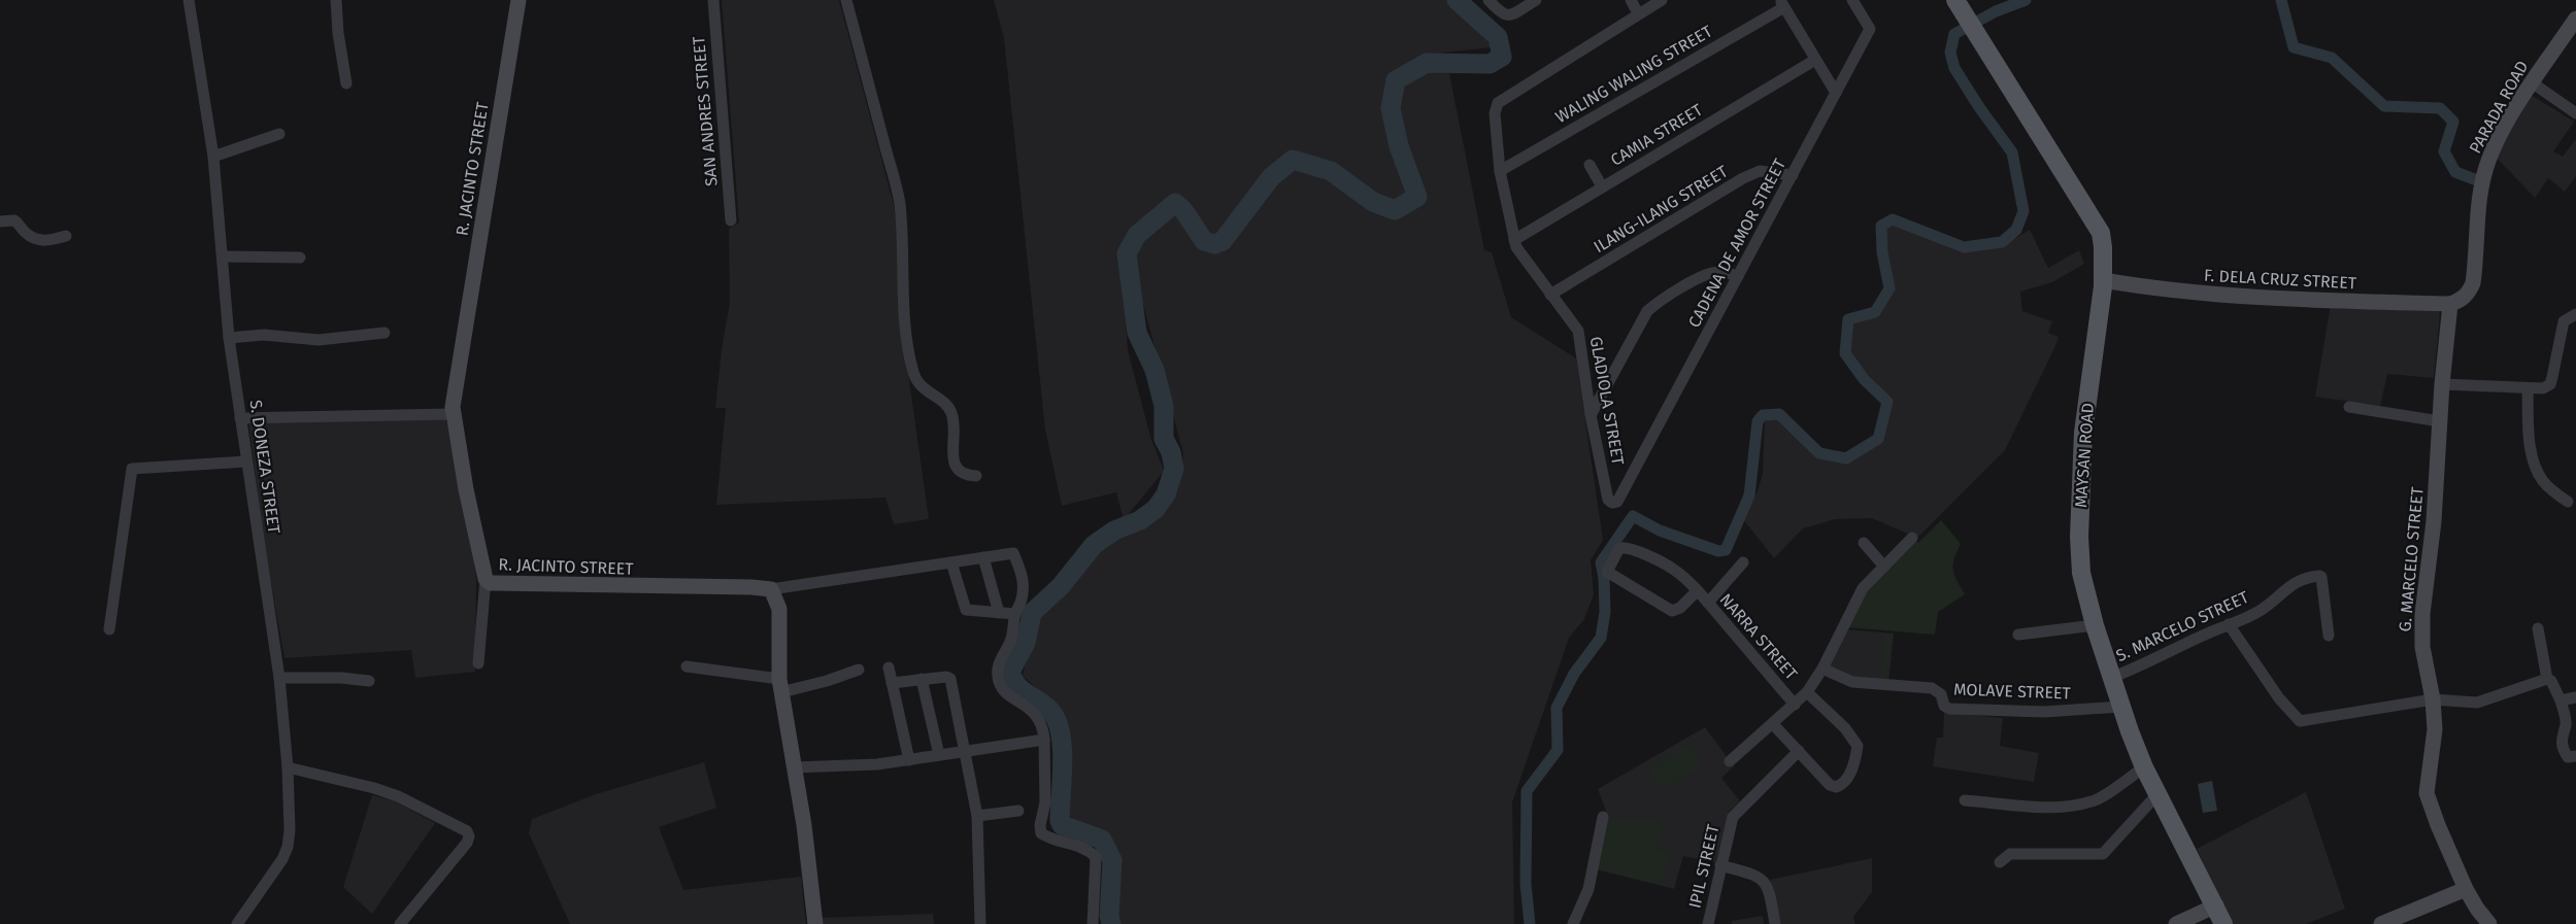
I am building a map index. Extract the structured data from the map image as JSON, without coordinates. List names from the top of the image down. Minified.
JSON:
{"streets":{"main road":["MAYSAN ROAD"],"street":["WALING WALING STREET","PARADA ROAD","SAN ANDRES STREET","CAMIA STREET","R. JACINTO STREET","ILANG-ILANG STREET","CADENA DE AMOR STREET","F. DELA CRUZ STREET","GLADIOLA STREET","S. DONEZA STREET","G. MARCELO STREET","S. MARCELO STREET","NARRA STREET","MOLAVE STREET","IPIL STREET"]},"crossings":[["WALING WALING STREET","GLADIOLA STREET"],["PARADA ROAD","F. DELA CRUZ STREET"],["PARADA ROAD","G. MARCELO STREET"],["CAMIA STREET","GLADIOLA STREET"],["ILANG-ILANG STREET","CADENA DE AMOR STREET"],["ILANG-ILANG STREET","GLADIOLA STREET"],["CADENA DE AMOR STREET","GLADIOLA STREET"],["F. DELA CRUZ STREET","MAYSAN ROAD"],["F. DELA CRUZ STREET","G. MARCELO STREET"],["MAYSAN ROAD","S. MARCELO STREET"],["MAYSAN ROAD","MOLAVE STREET"]]}
